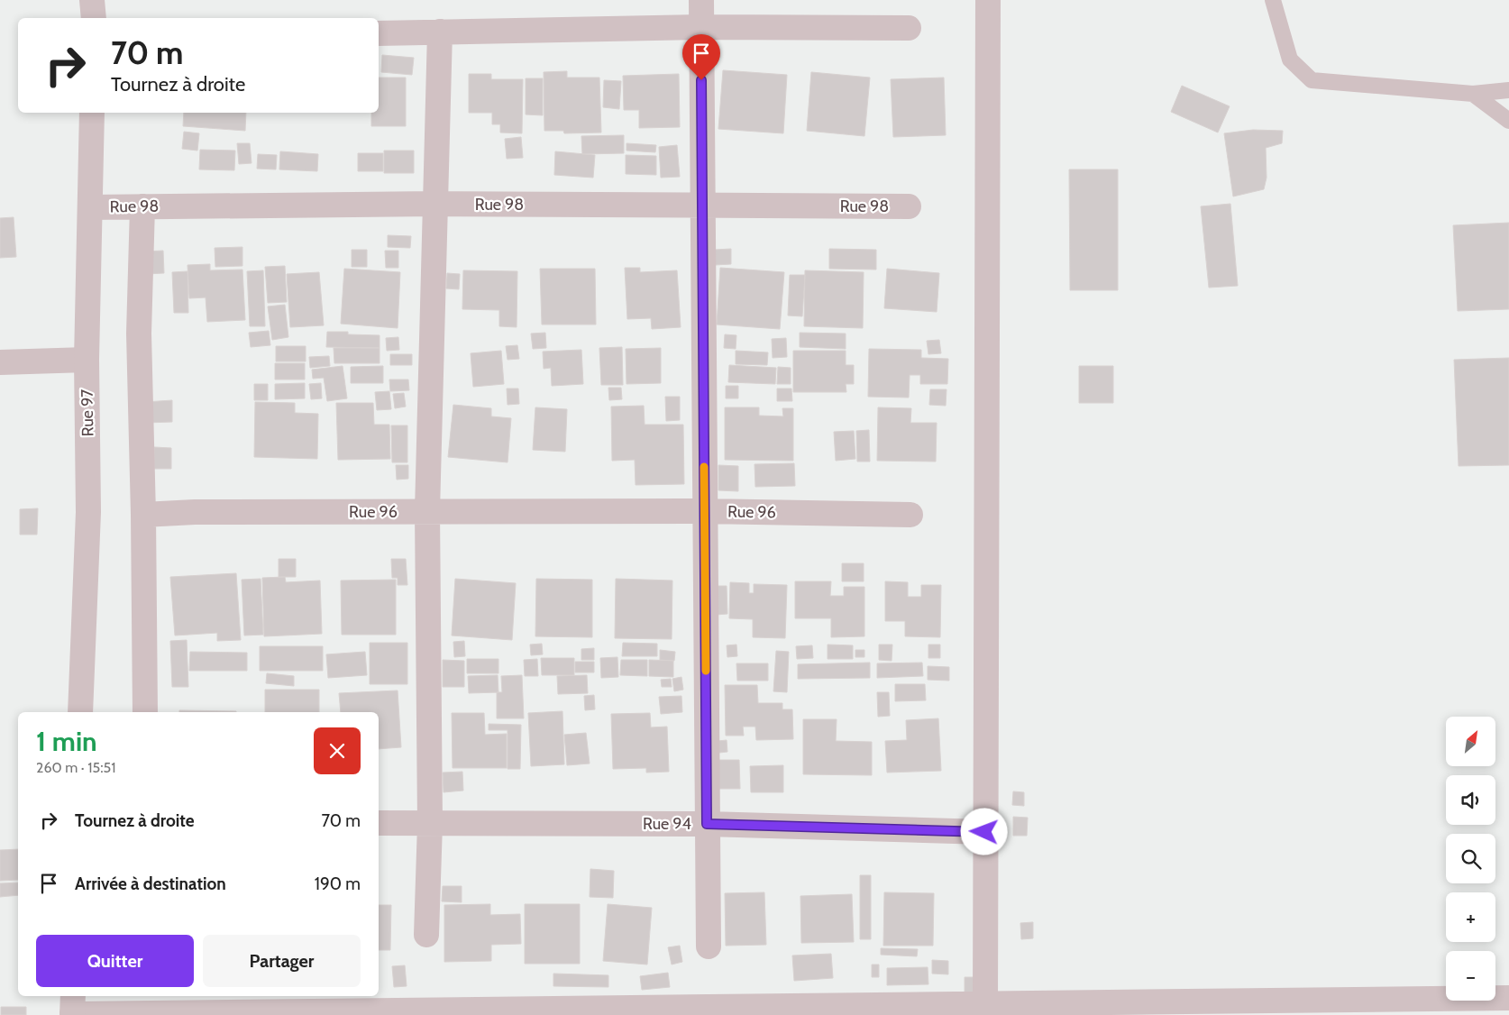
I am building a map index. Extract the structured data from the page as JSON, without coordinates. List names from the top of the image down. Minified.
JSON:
{"streets":{"street":["Rue 98","Rue 97","Rue 96","Rue 94"]},"crossings":[["Rue 98","Rue 97"]],"north":"top right","page":{"turn":["70 m","Tournez à droite"],"heading":["1 min","260 m · 15:51"],"map_buttons":["+","−"],"list":[{"name":"Tournez à droite","value":"70 m"},{"name":"Arrivée à destination","value":"190 m"}],"buttons":["Quitter","Partager"]}}
